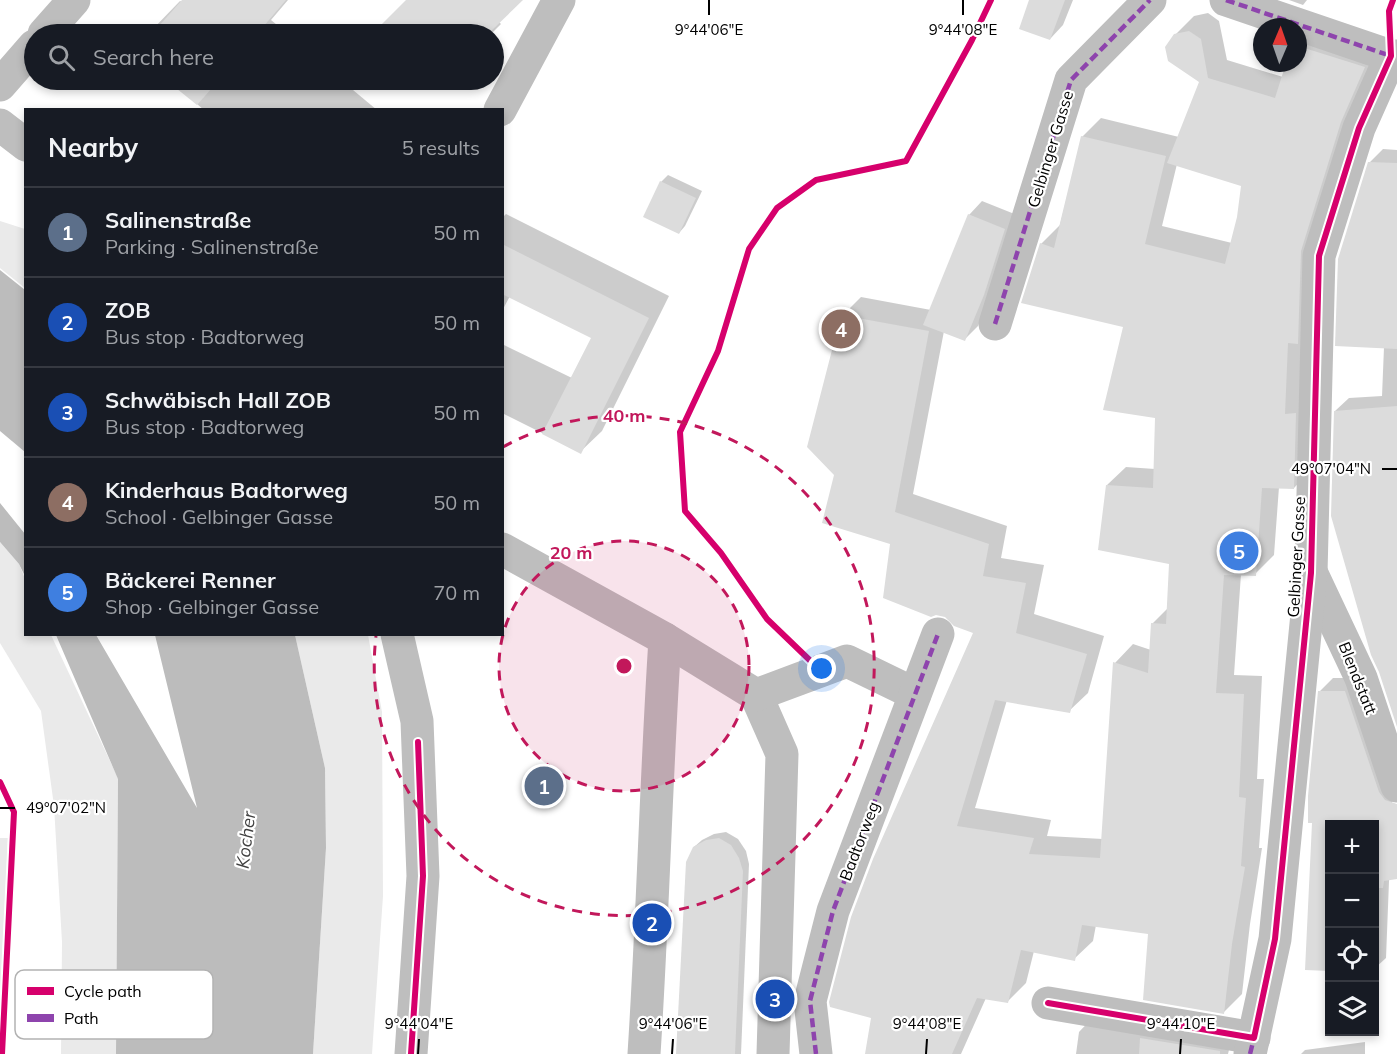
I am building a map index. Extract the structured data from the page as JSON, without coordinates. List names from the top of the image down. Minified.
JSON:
{"streets":{"street":["Gelbinger Gasse","Blendstatt","Badtorweg"]},"crossings":[["Gelbinger Gasse","Blendstatt"]],"water":["Kocher"],"legend":["Cycle path","Path"],"north":"top","page":{"search":"Search here","heading":["Nearby","5 results"],"list":[{"mark":"1","name":"Salinenstraße","note":"Parking · Salinenstraße","value":"50 m"},{"mark":"2","name":"ZOB","note":"Bus stop · Badtorweg","value":"50 m"},{"mark":"3","name":"Schwäbisch Hall ZOB","note":"Bus stop · Badtorweg","value":"50 m"},{"mark":"4","name":"Kinderhaus Badtorweg","note":"School · Gelbinger Gasse","value":"50 m"},{"mark":"5","name":"Bäckerei Renner","note":"Shop · Gelbinger Gasse","value":"70 m"}],"pins":["4","5","1","2","3"],"map_buttons":["+","−"]},"coordinates":["9°44'06\"E","9°44'08\"E","49°07'04\"N","49°07'02\"N","9°44'04\"E","9°44'10\"E"],"rings":["40 m","20 m"]}
